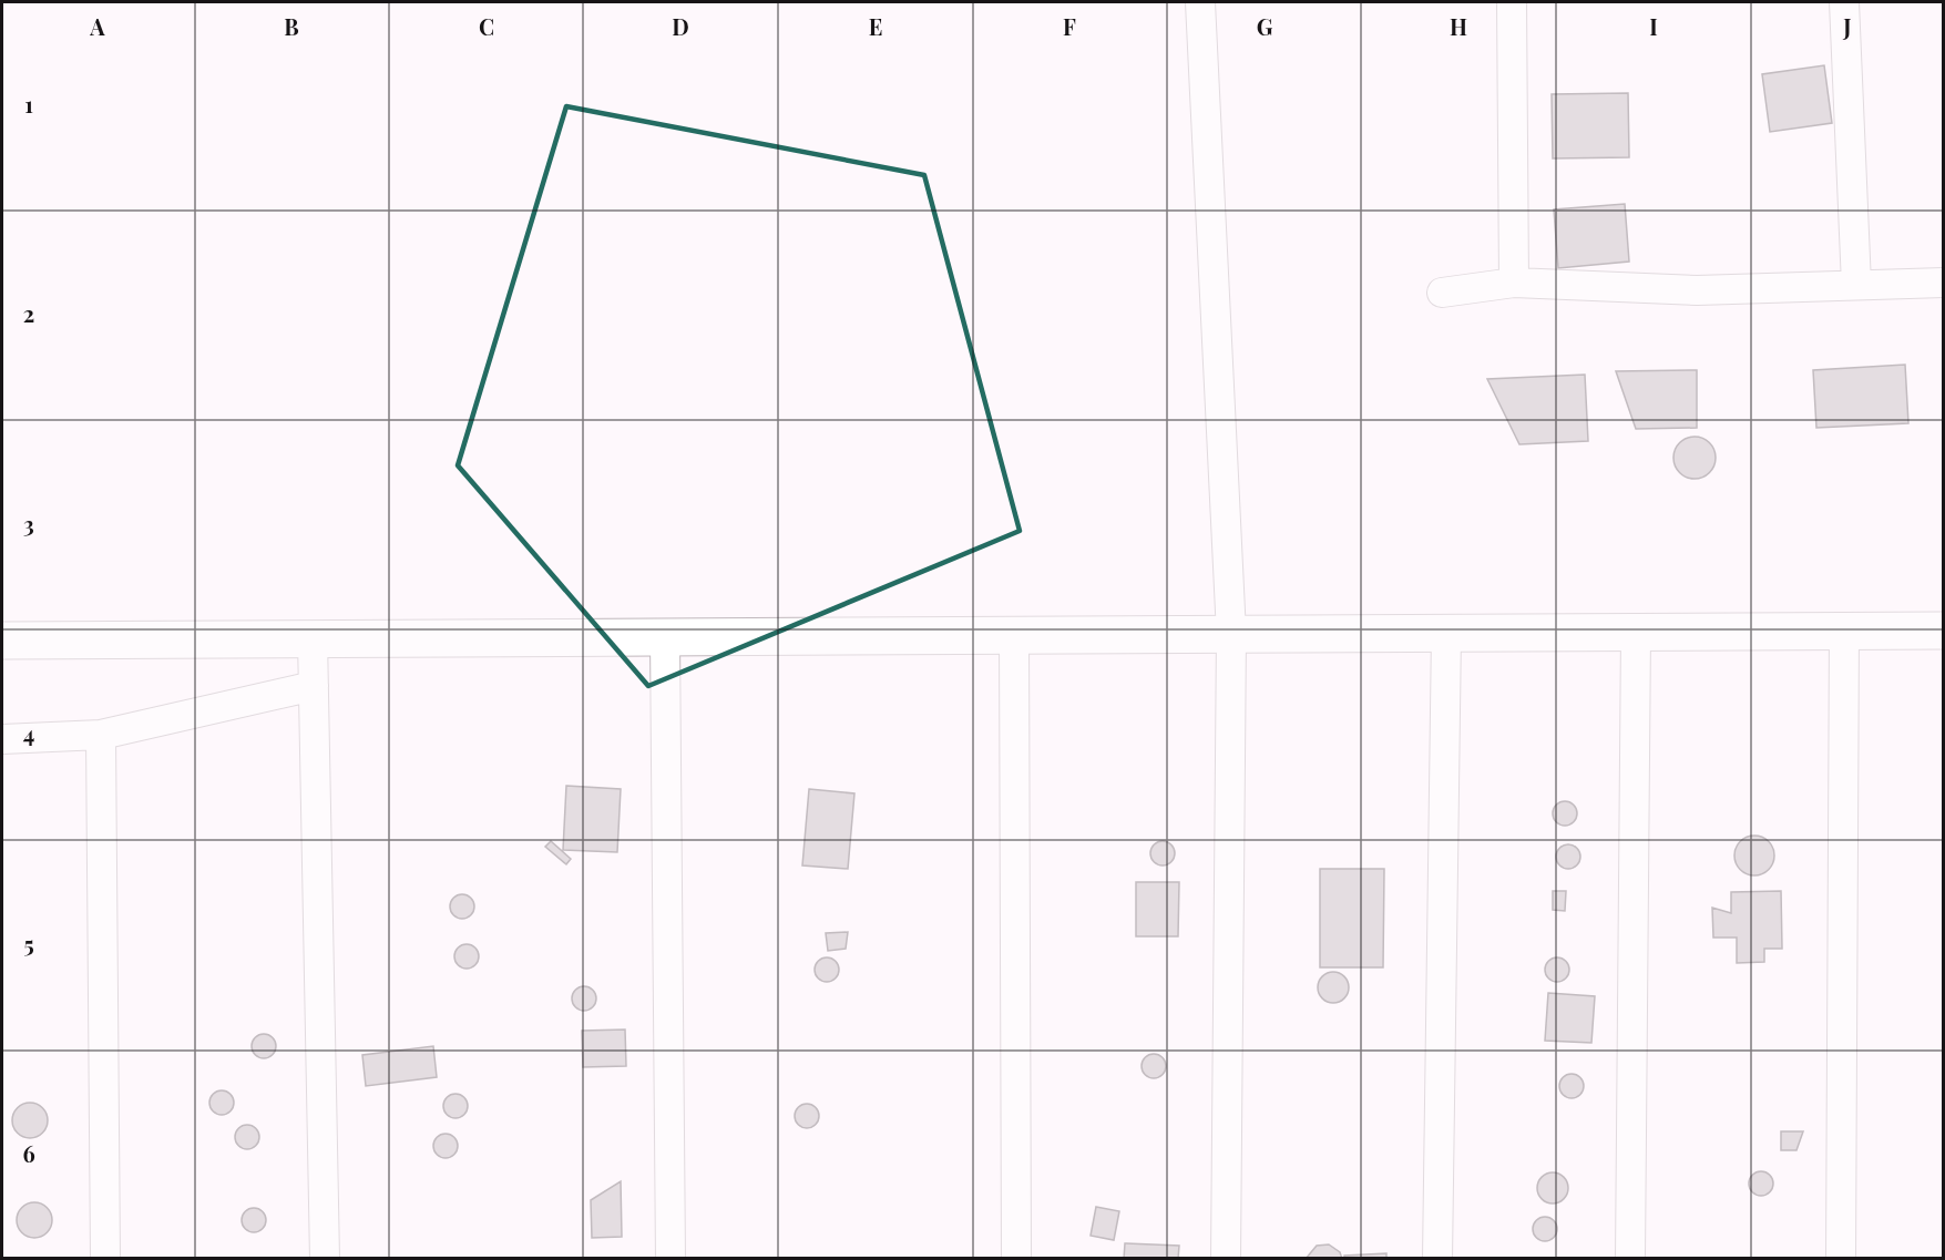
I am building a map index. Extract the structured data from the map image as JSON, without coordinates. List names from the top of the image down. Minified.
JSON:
{"grid":{"columns":["A","B","C","D","E","F","G","H","I","J"],"rows":["1","2","3","4","5","6"]}}
